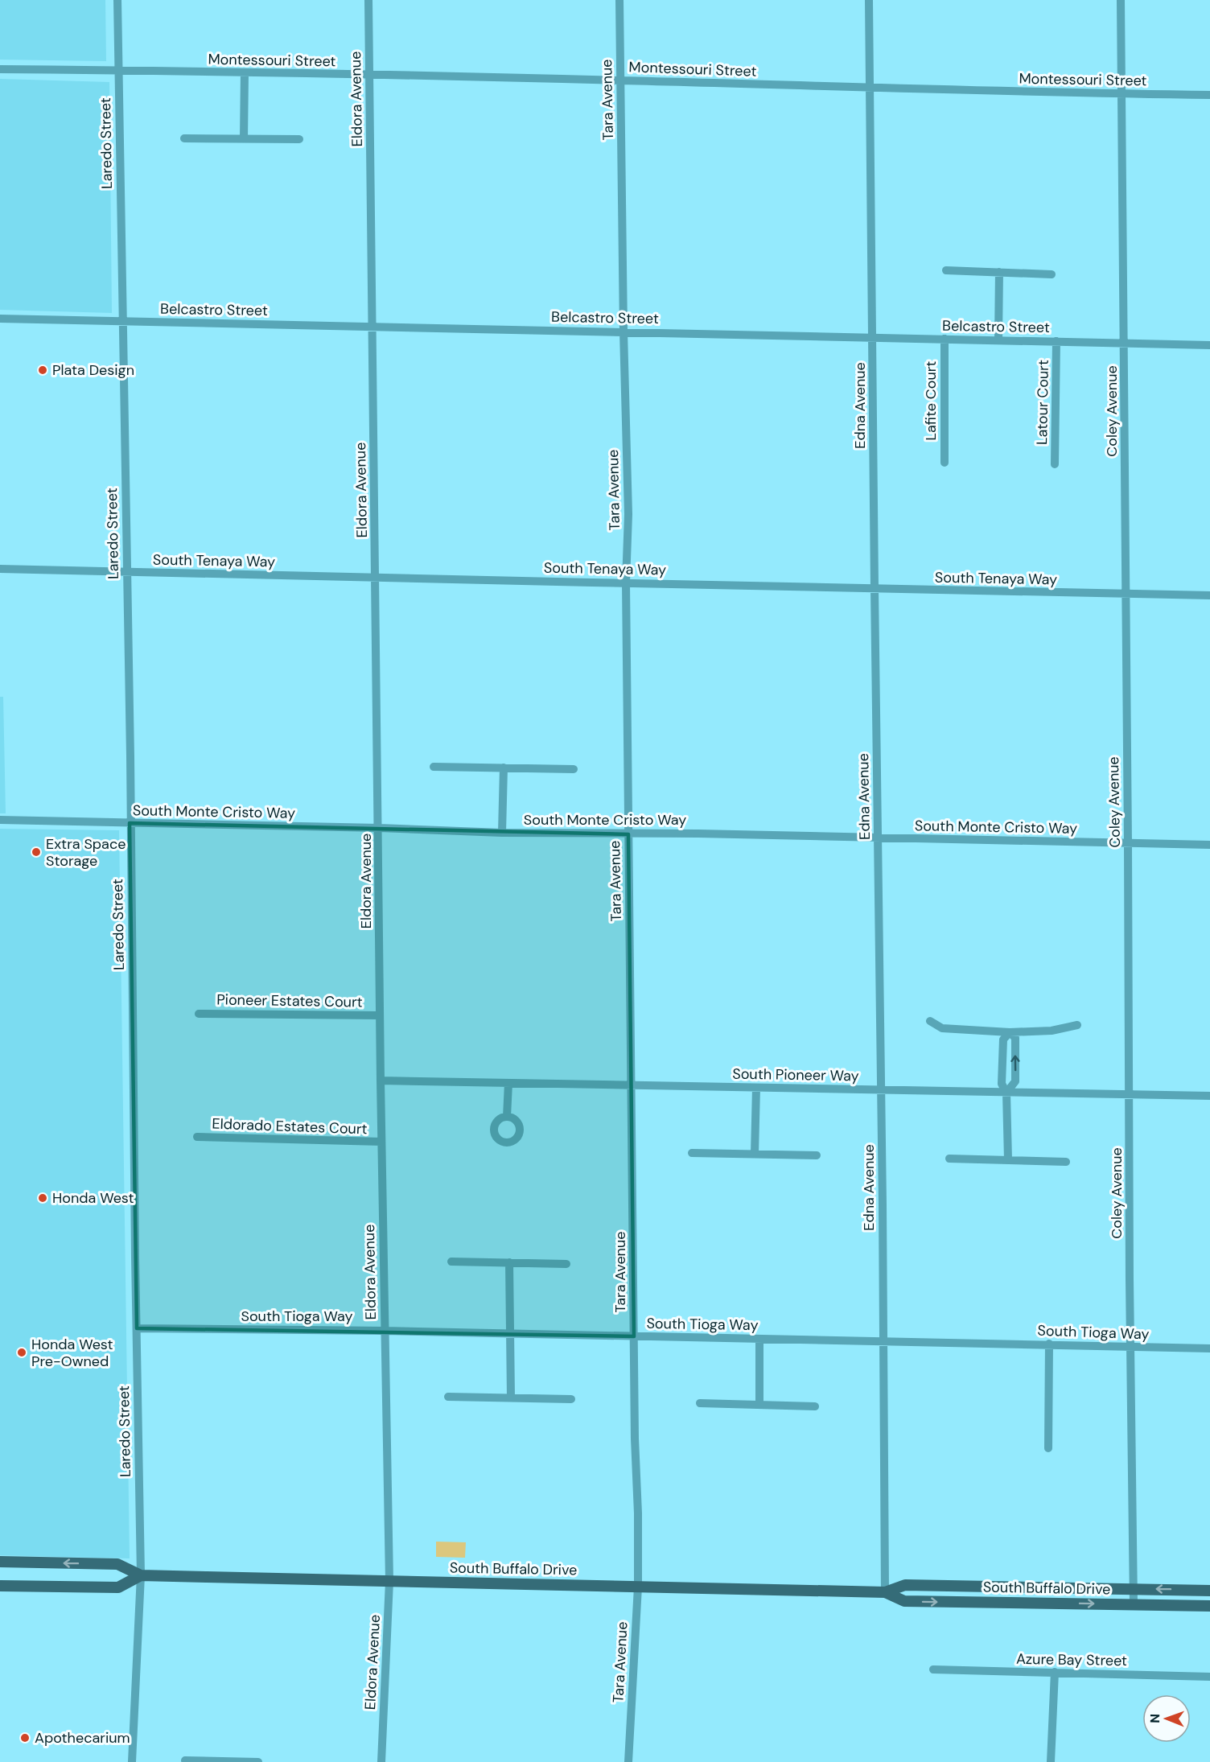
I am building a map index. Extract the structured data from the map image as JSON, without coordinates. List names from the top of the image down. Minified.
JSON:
{"streets":{"main road":["South Buffalo Drive"],"street":["Montessouri Street","Eldora Avenue","Tara Avenue","Laredo Street","Belcastro Street","Lafite Court","Latour Court","Edna Avenue","Coley Avenue","South Tenaya Way","South Monte Cristo Way","Pioneer Estates Court","South Pioneer Way","Eldorado Estates Court","South Tioga Way","Azure Bay Street"]},"crossings":[["Montessouri Street","Eldora Avenue"],["Montessouri Street","Tara Avenue"],["Montessouri Street","Laredo Street"],["Montessouri Street","Edna Avenue"],["Montessouri Street","Coley Avenue"],["Eldora Avenue","Belcastro Street"],["Eldora Avenue","South Tenaya Way"],["Eldora Avenue","South Monte Cristo Way"],["Eldora Avenue","Pioneer Estates Court"],["Eldora Avenue","South Pioneer Way"],["Eldora Avenue","Eldorado Estates Court"],["Eldora Avenue","South Tioga Way"],["Eldora Avenue","South Buffalo Drive"],["Tara Avenue","Belcastro Street"],["Tara Avenue","South Tenaya Way"],["Tara Avenue","South Monte Cristo Way"],["Tara Avenue","South Pioneer Way"],["Tara Avenue","South Tioga Way"],["Tara Avenue","South Buffalo Drive"],["Laredo Street","Belcastro Street"],["Laredo Street","South Tenaya Way"],["Laredo Street","South Monte Cristo Way"],["Laredo Street","South Tioga Way"],["Laredo Street","South Buffalo Drive"],["Belcastro Street","Lafite Court"],["Belcastro Street","Latour Court"],["Belcastro Street","Edna Avenue"],["Belcastro Street","Coley Avenue"],["Edna Avenue","South Tenaya Way"],["Edna Avenue","South Monte Cristo Way"],["Edna Avenue","South Pioneer Way"],["Edna Avenue","South Tioga Way"],["Edna Avenue","South Buffalo Drive"],["Coley Avenue","South Tenaya Way"],["Coley Avenue","South Monte Cristo Way"],["Coley Avenue","South Pioneer Way"],["Coley Avenue","South Tioga Way"],["Coley Avenue","South Buffalo Drive"]],"places":["Plata Design","Extra Space Storage","Honda West","Honda West Pre-Owned","Apothecarium"],"north":"left"}
